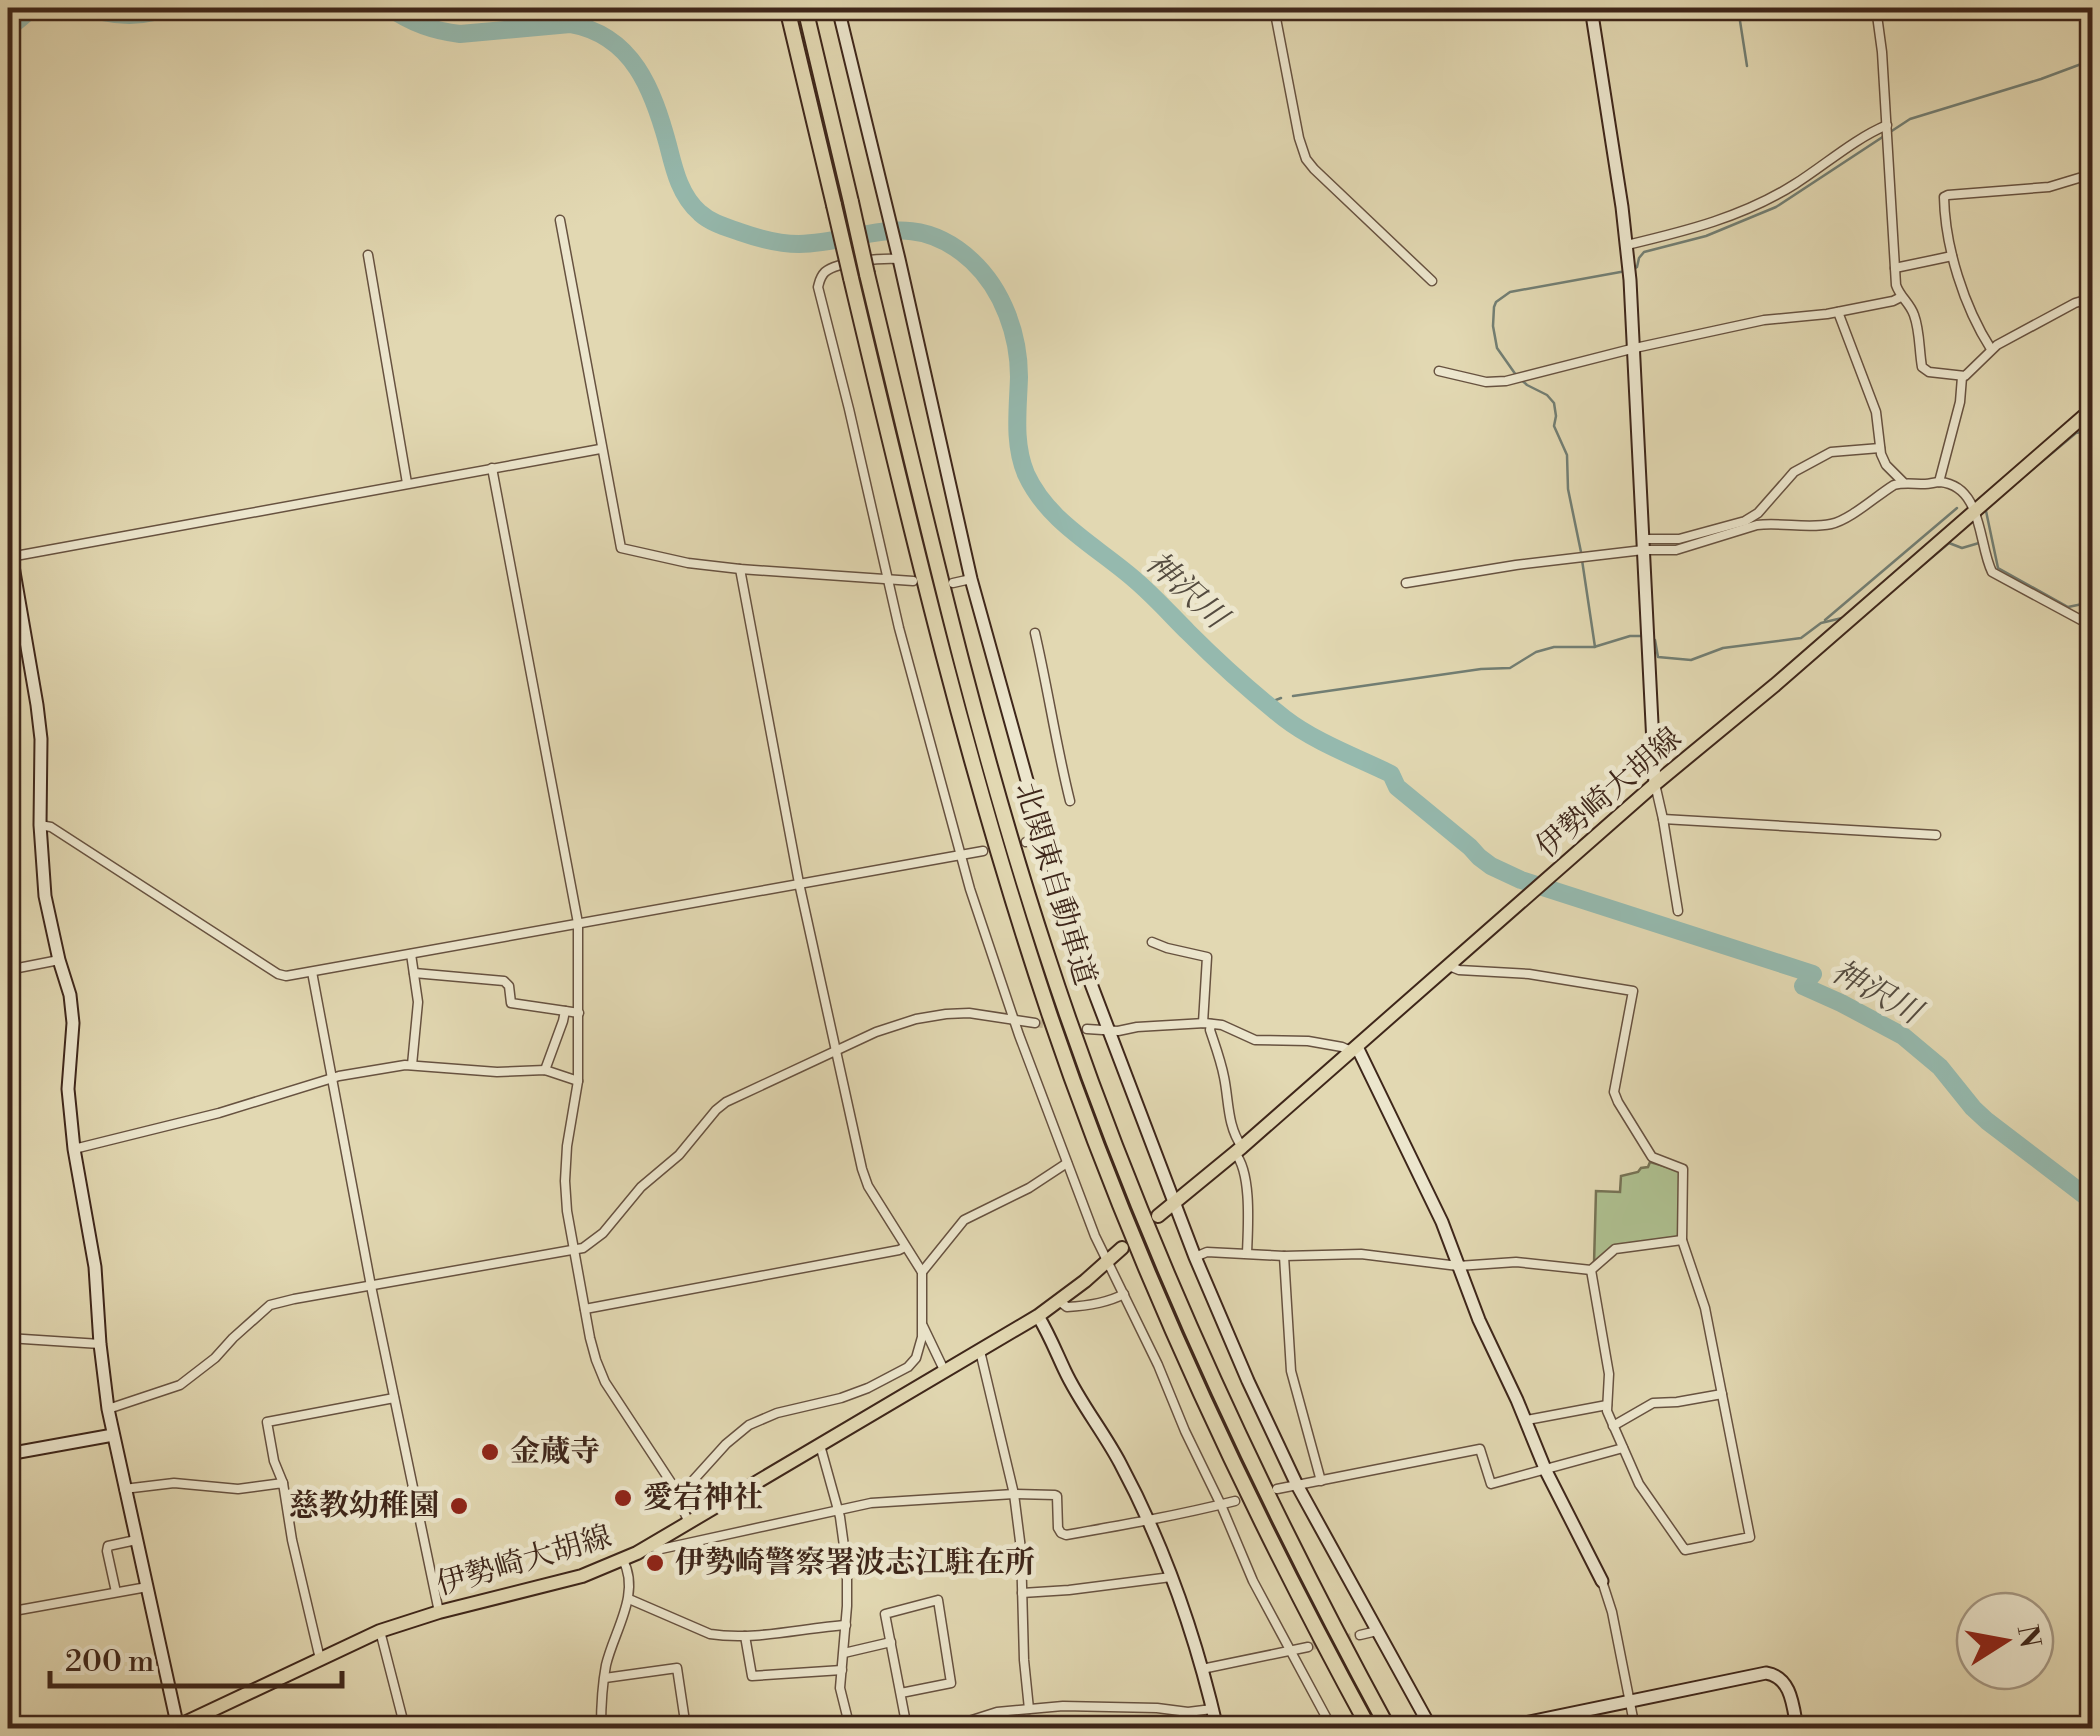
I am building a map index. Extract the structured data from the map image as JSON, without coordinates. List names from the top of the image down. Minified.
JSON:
{"streets":{"highway":["北関東自動車道"],"main road":["伊勢崎大胡線"]},"water":["神沢川"],"places":["金蔵寺","愛宕神社","慈教幼稚園","伊勢崎警察署波志江駐在所"],"scale_bar":"200 m","north":"right"}
